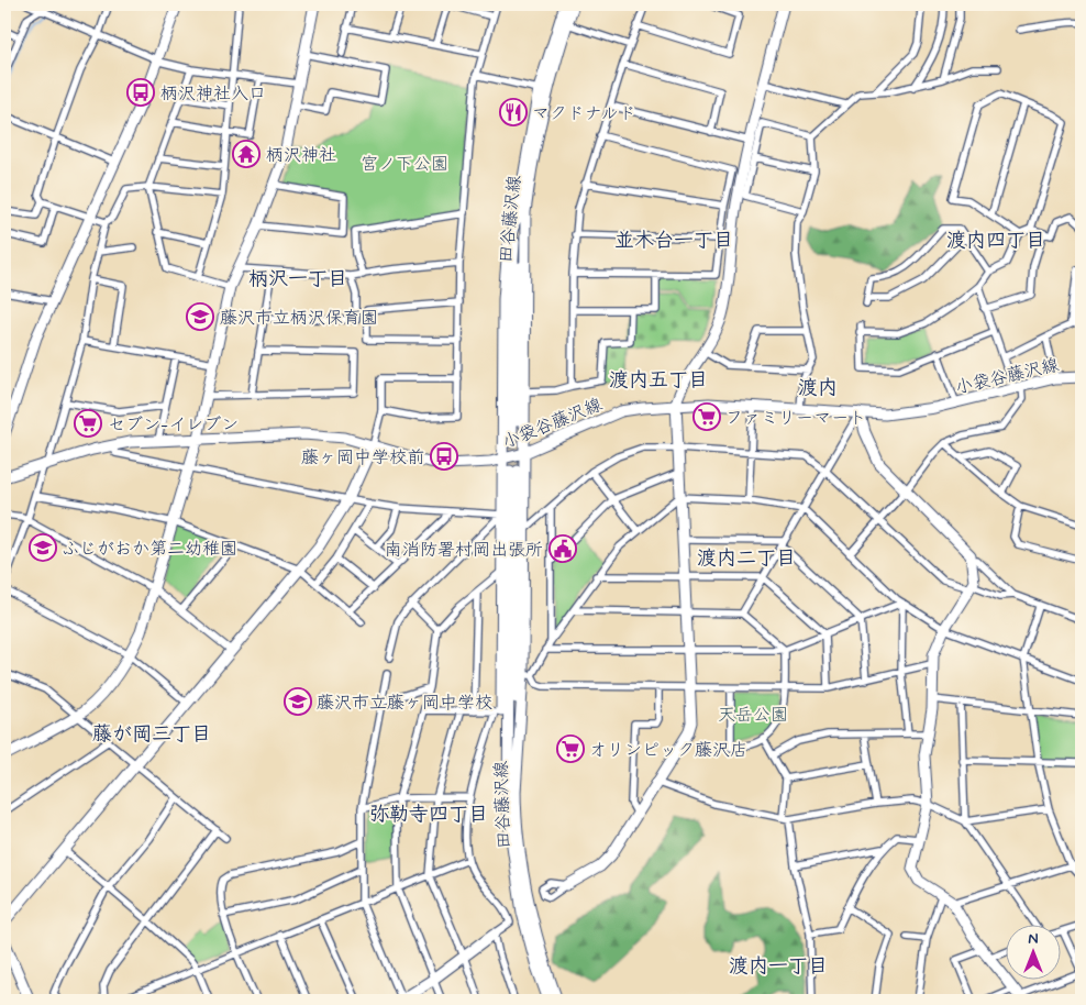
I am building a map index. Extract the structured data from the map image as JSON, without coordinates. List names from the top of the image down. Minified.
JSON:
{"streets":{"main road":["田谷藤沢線","小袋谷藤沢線"]},"districts":["並木台一丁目","渡内四丁目","柄沢一丁目","渡内五丁目","渡内","渡内二丁目","藤が岡三丁目","弥勒寺四丁目","渡内一丁目"],"parks":["宮ノ下公園","天岳公園"],"places":{"bus stop":["柄沢神社入口","藤ヶ岡中学校前"],"restaurant":["マクドナルド"],"temple":["柄沢神社"],"school or university":["藤沢市立柄沢保育園","ふじがおか第二幼稚園","藤沢市立藤ヶ岡中学校"],"supermarket":["ファミリーマート","セブン-イレブン","オリンピック藤沢店"],"public building":["南消防署村岡出張所"]},"north":"top"}
